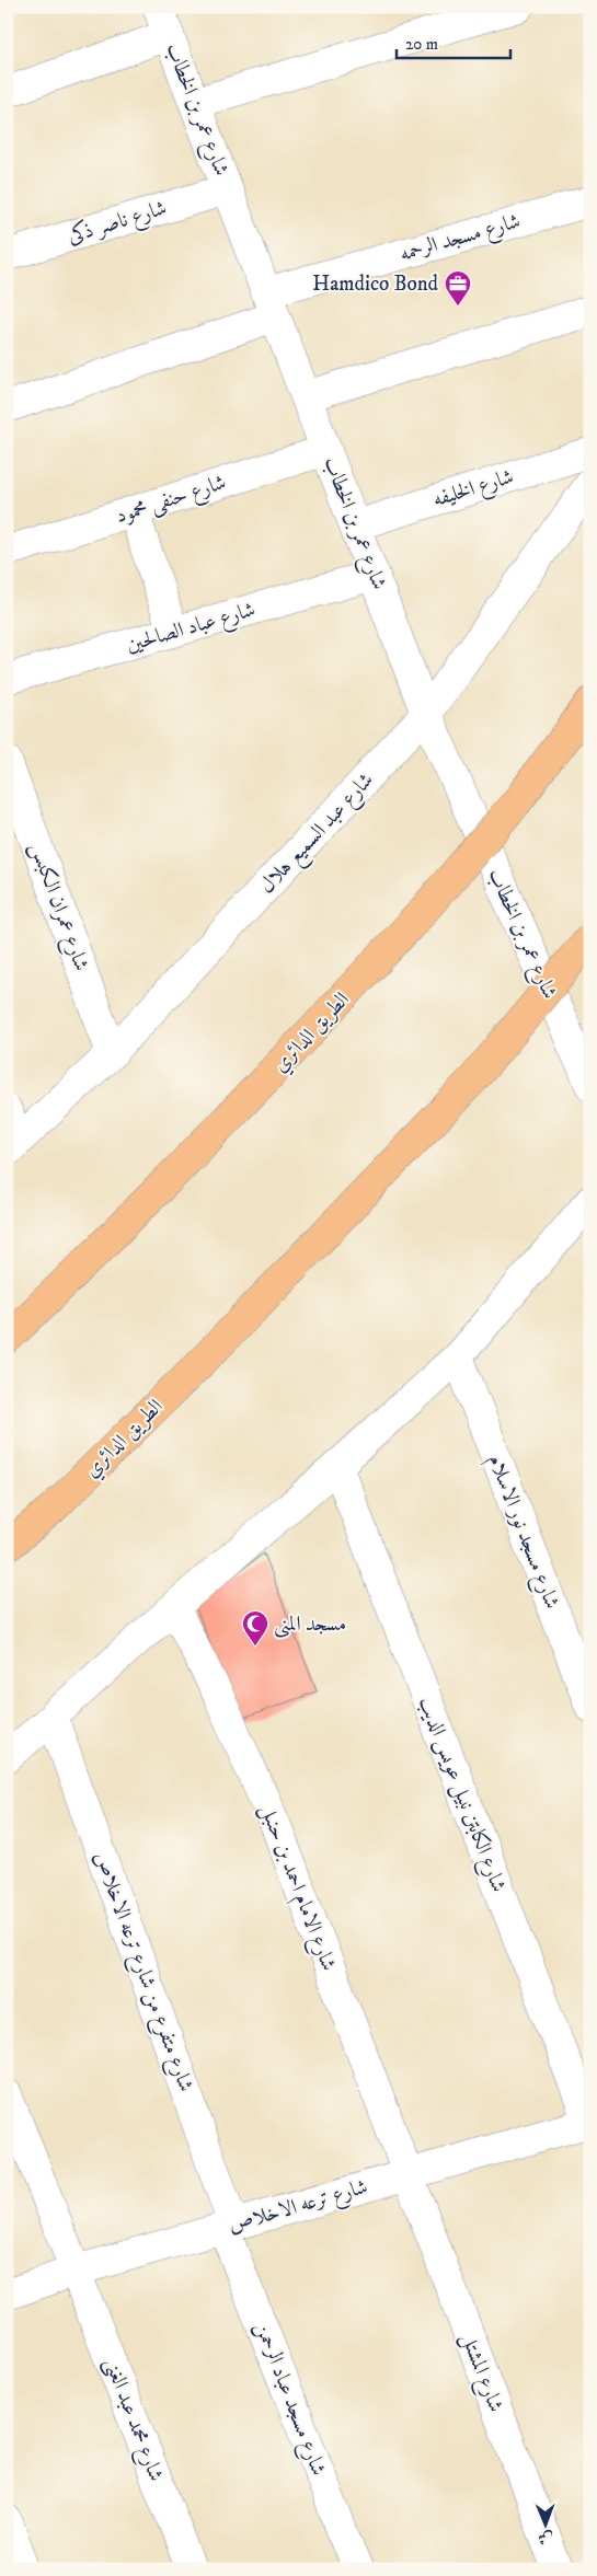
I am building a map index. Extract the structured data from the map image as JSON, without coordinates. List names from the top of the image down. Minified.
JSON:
{"streets":{"highway":["الطريق الدائري"],"street":["شارع عمر بن الخطاب","شارع ناصر ذكى","شارع مسجد الرحمه","شارع الخليفه","شارع حنفى محمود","شارع عباد الصالحين","شارع عبد السميع هلال","شارع عمران الكبس","شارع مسجد نور الاسلام","شارع الكابتن نبيل عويس الديب","شارع الامام احمد بن حنبل","شارع متفرع من شارع ترعه الاخلاص","شارع ترعه الاخلاص","شارع المشتل","شارع مسجد عباد الرحمن","شارع محمد عبد الغنى"]},"crossings":[["شارع عمر بن الخطاب","شارع ناصر ذكى"],["شارع عمر بن الخطاب","شارع مسجد الرحمه"],["شارع عمر بن الخطاب","شارع الخليفه"],["شارع عمر بن الخطاب","شارع حنفى محمود"],["شارع عمر بن الخطاب","شارع عباد الصالحين"],["شارع عمر بن الخطاب","شارع عبد السميع هلال"],["شارع عبد السميع هلال","شارع عمران الكبس"],["شارع الكابتن نبيل عويس الديب","شارع ترعه الاخلاص"],["شارع الامام احمد بن حنبل","شارع ترعه الاخلاص"],["شارع الامام احمد بن حنبل","شارع المشتل"],["شارع متفرع من شارع ترعه الاخلاص","شارع ترعه الاخلاص"],["شارع متفرع من شارع ترعه الاخلاص","شارع مسجد عباد الرحمن"],["شارع ترعه الاخلاص","شارع المشتل"],["شارع ترعه الاخلاص","شارع مسجد عباد الرحمن"],["شارع ترعه الاخلاص","شارع محمد عبد الغنى"]],"places":{"office":["Hamdico Bond"],"mosque":["مسجد المنى"]},"scale_bar":"20 m","north":"bottom"}
